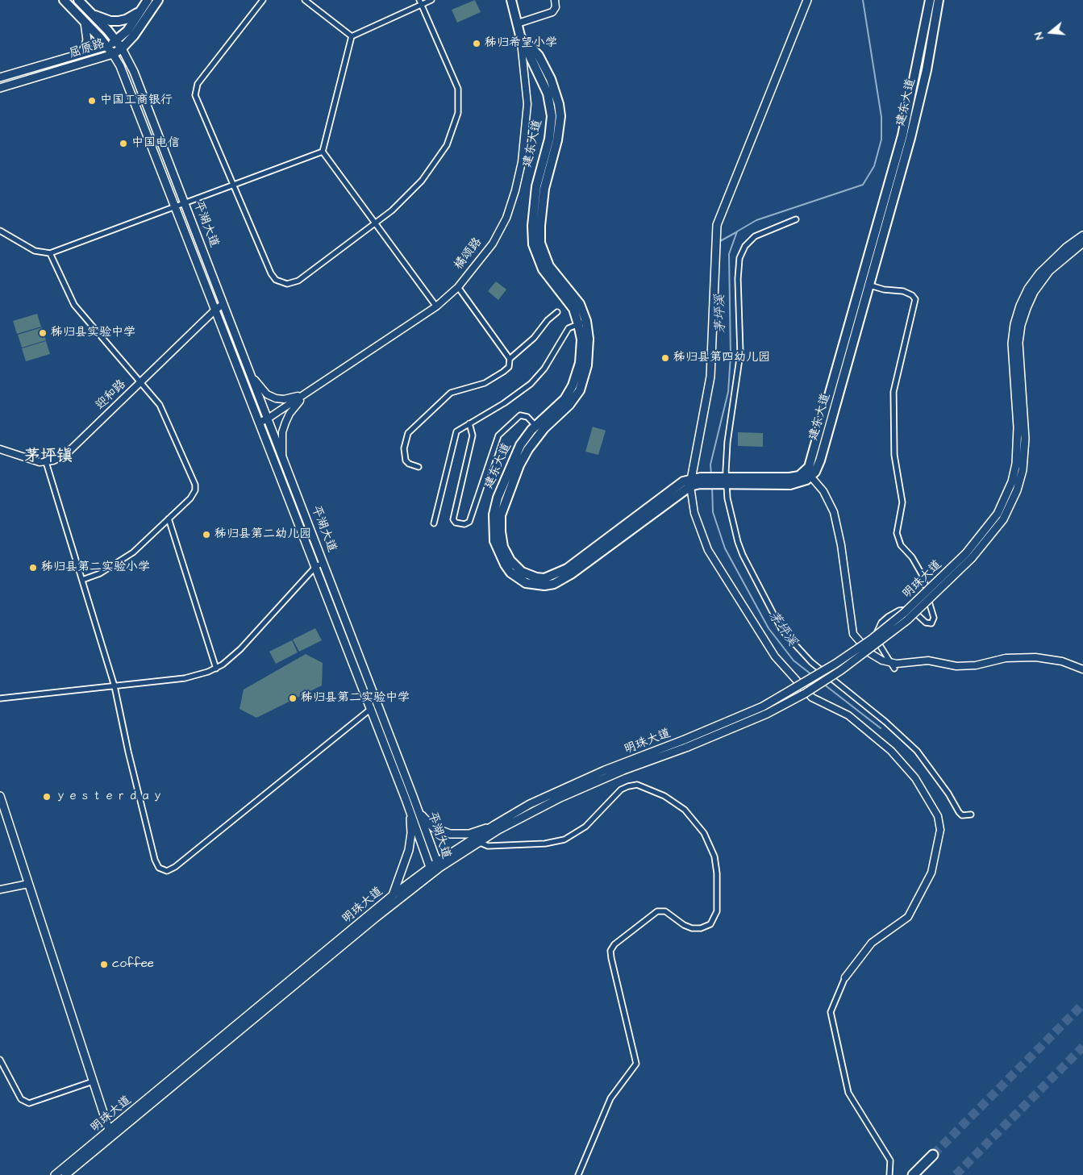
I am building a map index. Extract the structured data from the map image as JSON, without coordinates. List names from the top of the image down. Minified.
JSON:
{"streets":{"highway":["屈原路","建东大道","平湖大道","橘颂路"],"main road":["明珠大道"],"street":["迎和路"]},"crossings":[["屈原路","平湖大道"],["建东大道","橘颂路"],["平湖大道","橘颂路"],["平湖大道","迎和路"],["平湖大道","明珠大道"]],"districts":["茅坪镇"],"water":["茅坪溪"],"places":["秭归希望小学","中国工商银行","中国电信","秭归县实验中学","秭归县第四幼儿园","秭归县第二幼儿园","秭归县第二实验小学","秭归县第二实验中学","ｙｅｓｔｅｒｄａｙ","coffee"],"north":"left"}
